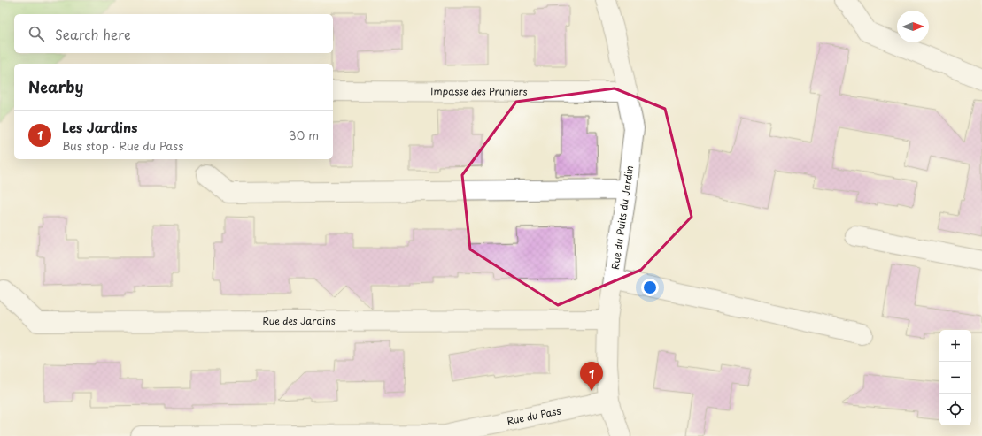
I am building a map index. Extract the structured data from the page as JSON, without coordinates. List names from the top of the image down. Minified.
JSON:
{"streets":{"street":["Impasse des Pruniers","Rue du Puits du Jardin","Rue des Jardins","Rue du Pass"]},"crossings":[["Impasse des Pruniers","Rue du Puits du Jardin"],["Rue du Puits du Jardin","Rue des Jardins"],["Rue du Puits du Jardin","Rue du Pass"]],"north":"right","page":{"search":"Search here","heading":"Nearby","list":[{"mark":"1","name":"Les Jardins","note":"Bus stop · Rue du Pass","value":"30 m"}],"map_buttons":["+","−"],"pins":"1"}}
